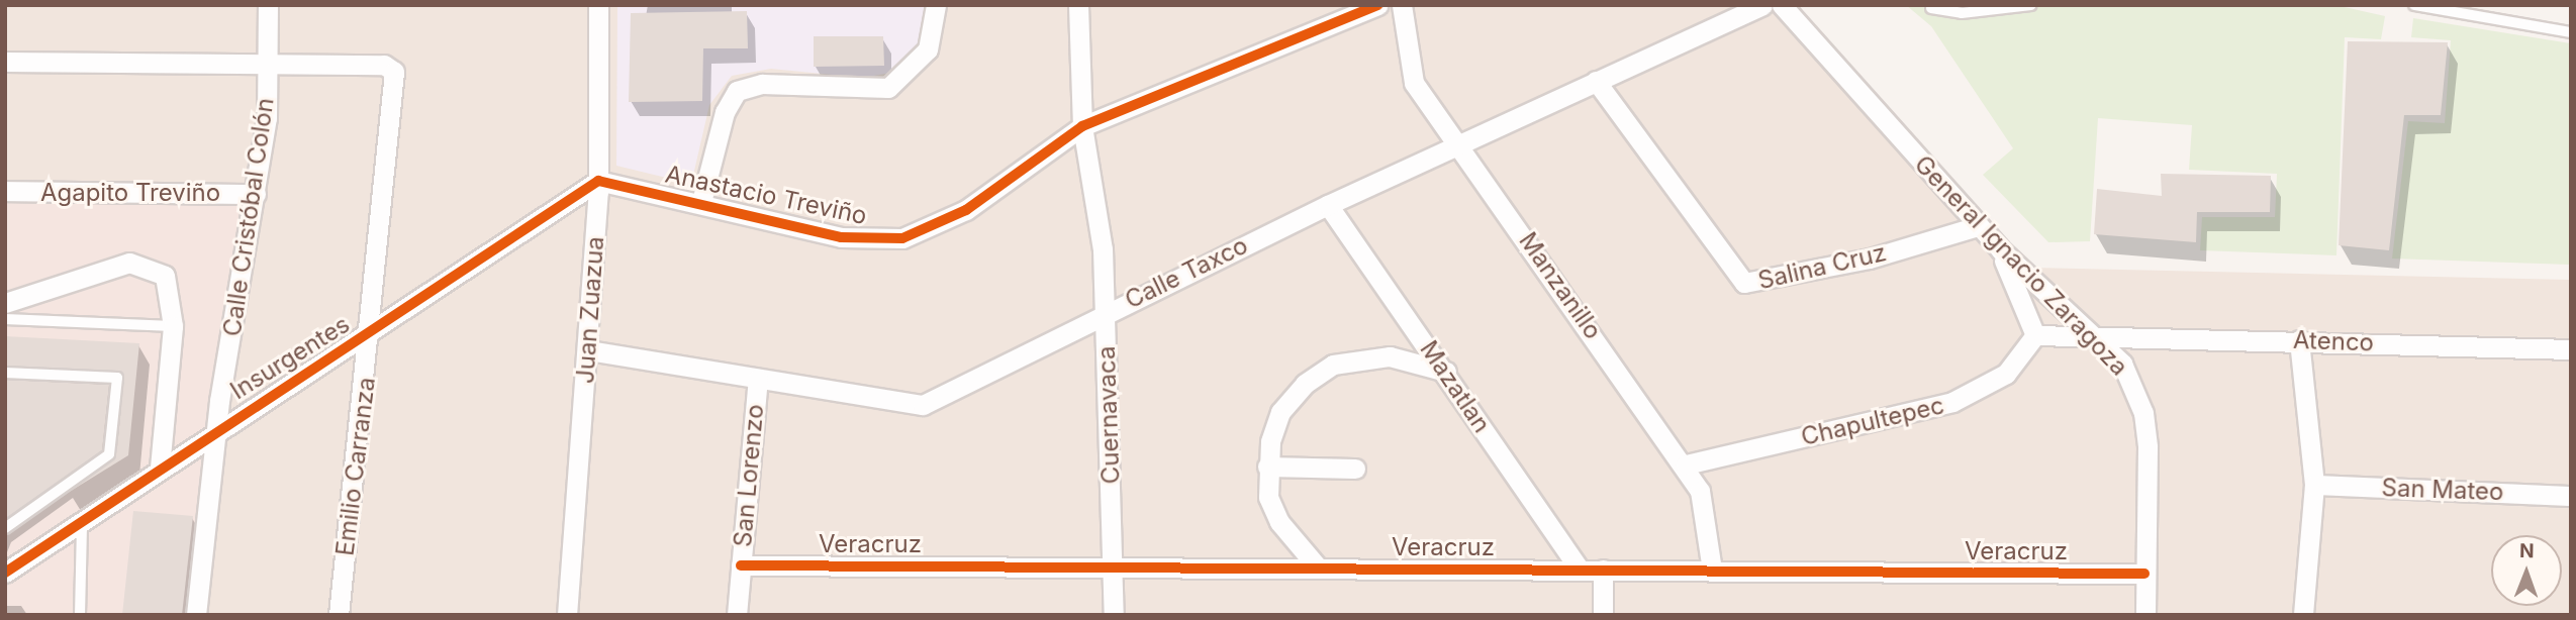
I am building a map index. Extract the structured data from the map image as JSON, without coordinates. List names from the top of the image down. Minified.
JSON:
{"streets":{"street":["Agapito Treviño","Anastacio Treviño","Calle Cristóbal Colón","General Ignacio Zaragoza","Salina Cruz","Calle Taxco","Manzanillo","Juan Zuazua","Atenco","Insurgentes","Mazatlan","Cuernavaca","Chapultepec","Emilio Carranza","San Lorenzo","San Mateo","Veracruz"]},"crossings":[["Agapito Treviño","Calle Cristóbal Colón"],["Anastacio Treviño","Juan Zuazua"],["Anastacio Treviño","Insurgentes"],["Anastacio Treviño","Cuernavaca"],["Calle Cristóbal Colón","Insurgentes"],["Calle Cristóbal Colón","Emilio Carranza"],["General Ignacio Zaragoza","Salina Cruz"],["General Ignacio Zaragoza","Atenco"],["General Ignacio Zaragoza","Veracruz"],["Salina Cruz","Calle Taxco"],["Calle Taxco","Manzanillo"],["Calle Taxco","Juan Zuazua"],["Calle Taxco","Mazatlan"],["Calle Taxco","Cuernavaca"],["Calle Taxco","San Lorenzo"],["Manzanillo","Chapultepec"],["Manzanillo","Veracruz"],["Juan Zuazua","Insurgentes"],["Insurgentes","Emilio Carranza"],["Mazatlan","Veracruz"],["Cuernavaca","Veracruz"],["San Lorenzo","Veracruz"]],"north":"top"}
